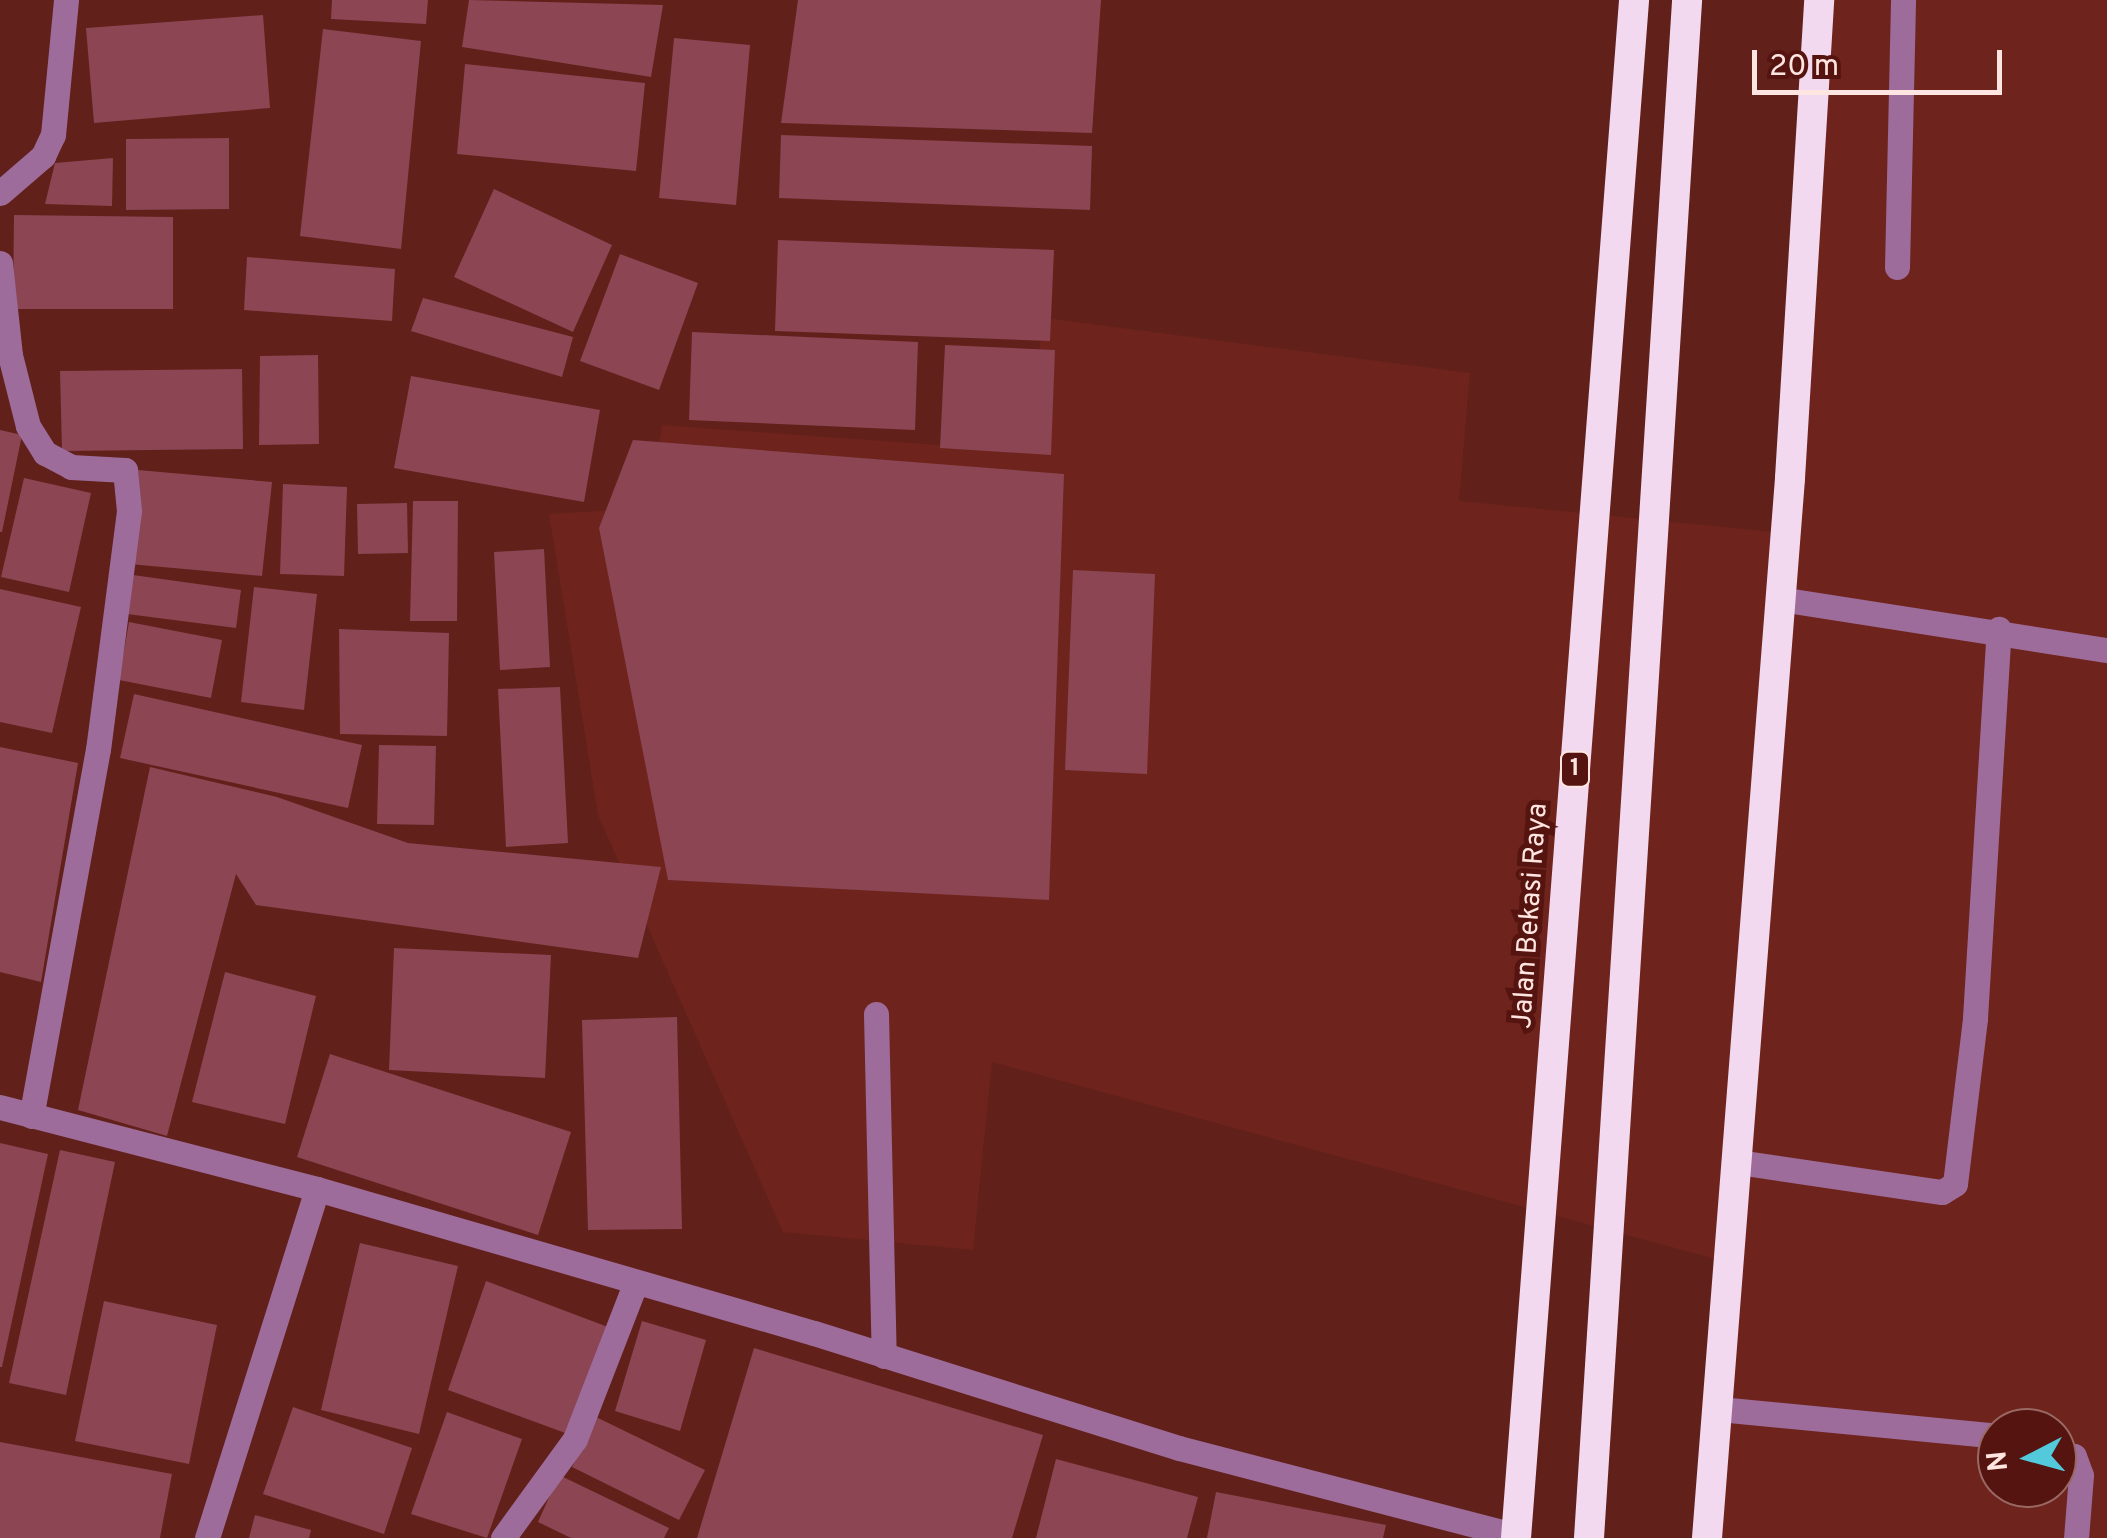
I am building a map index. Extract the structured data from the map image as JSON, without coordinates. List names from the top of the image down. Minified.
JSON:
{"streets":{"highway":["1","Jalan Bekasi Raya"]},"scale_bar":"20 m","north":"left"}
